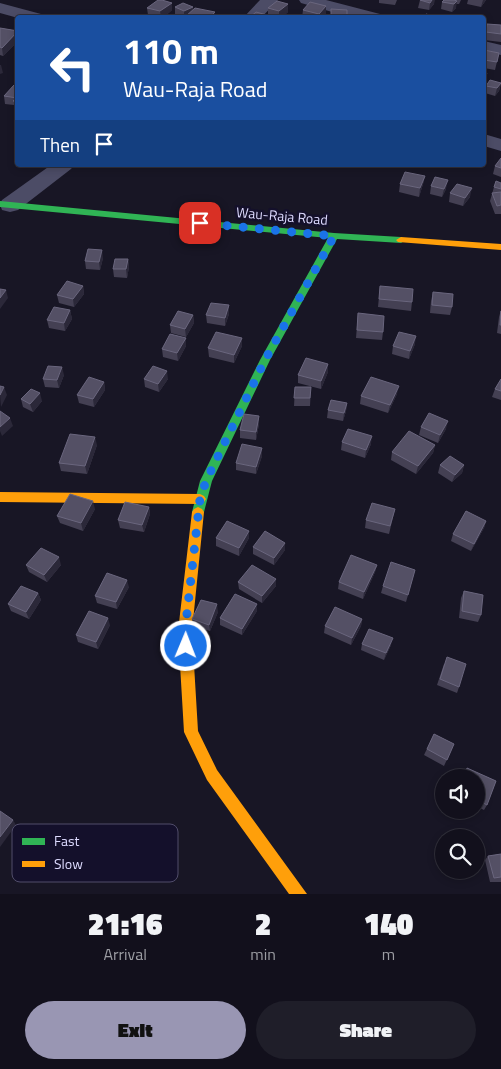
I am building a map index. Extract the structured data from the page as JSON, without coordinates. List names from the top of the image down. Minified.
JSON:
{"streets":{"street":["Wau-Raja Road"]},"legend":["Fast","Slow"],"page":{"turn":["110 m","Wau-Raja Road"],"then":"Then","eta":["21:16","Arrival","2","min","140","m"],"buttons":["Exit","Share"]}}
